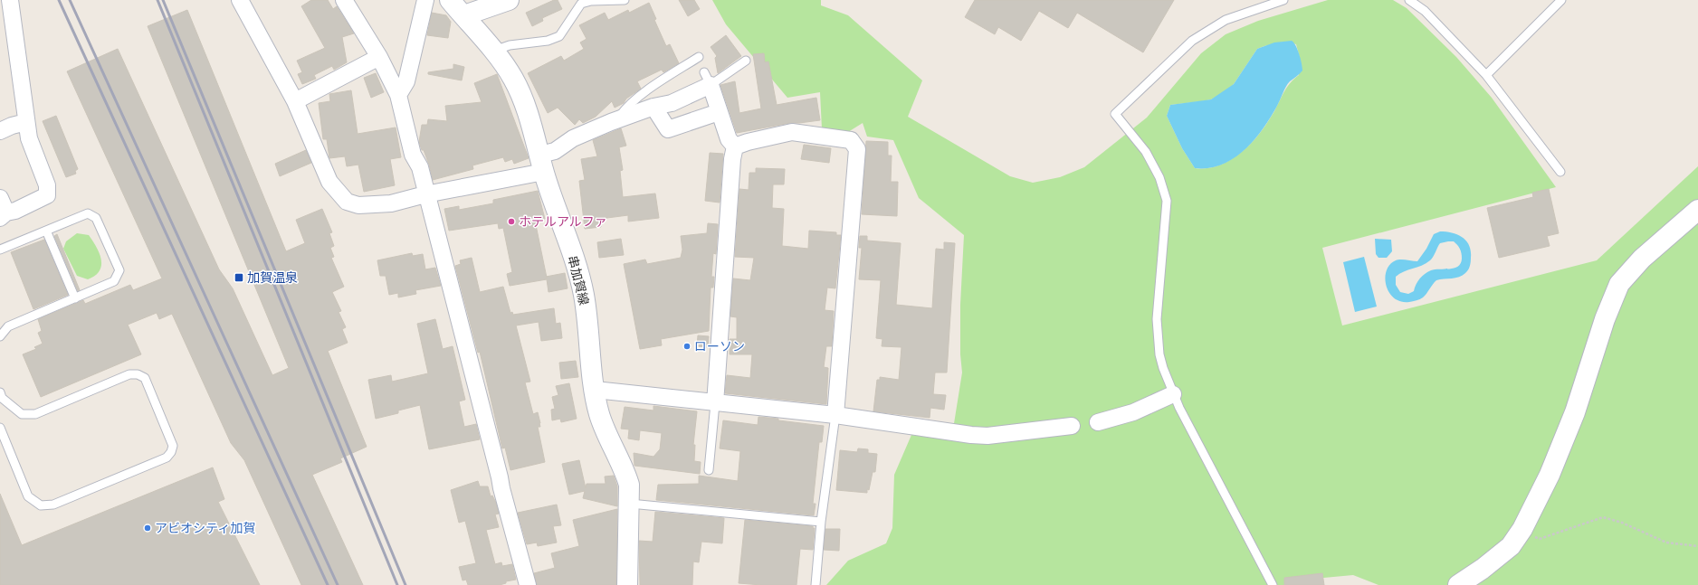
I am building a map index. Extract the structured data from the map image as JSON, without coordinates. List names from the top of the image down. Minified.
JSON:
{"streets":{"main road":["串加賀線"]},"places":{"other":["ホテルアルファ","ローソン","アビオシティ加賀"],"transit":["加賀温泉"]}}
